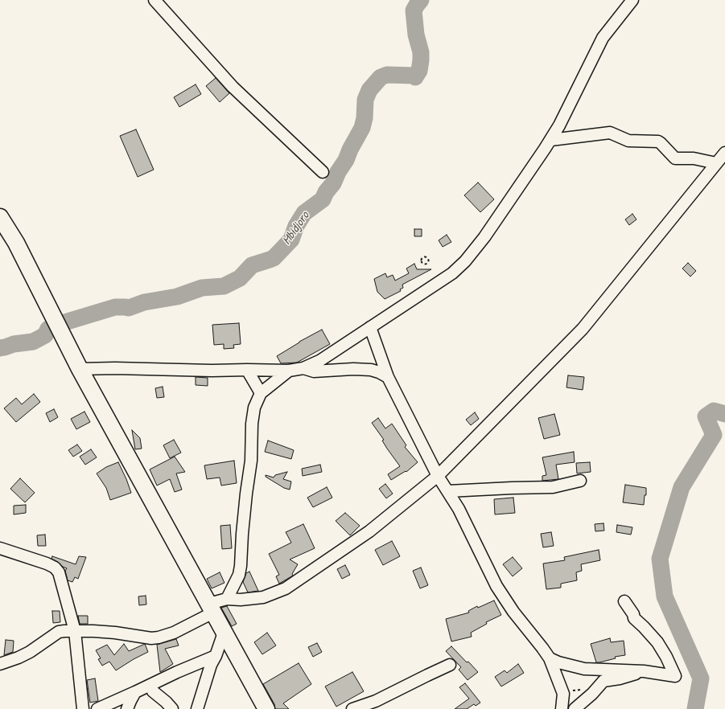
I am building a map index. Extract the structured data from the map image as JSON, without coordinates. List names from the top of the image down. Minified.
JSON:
{"water":["Mbidjoro"]}
